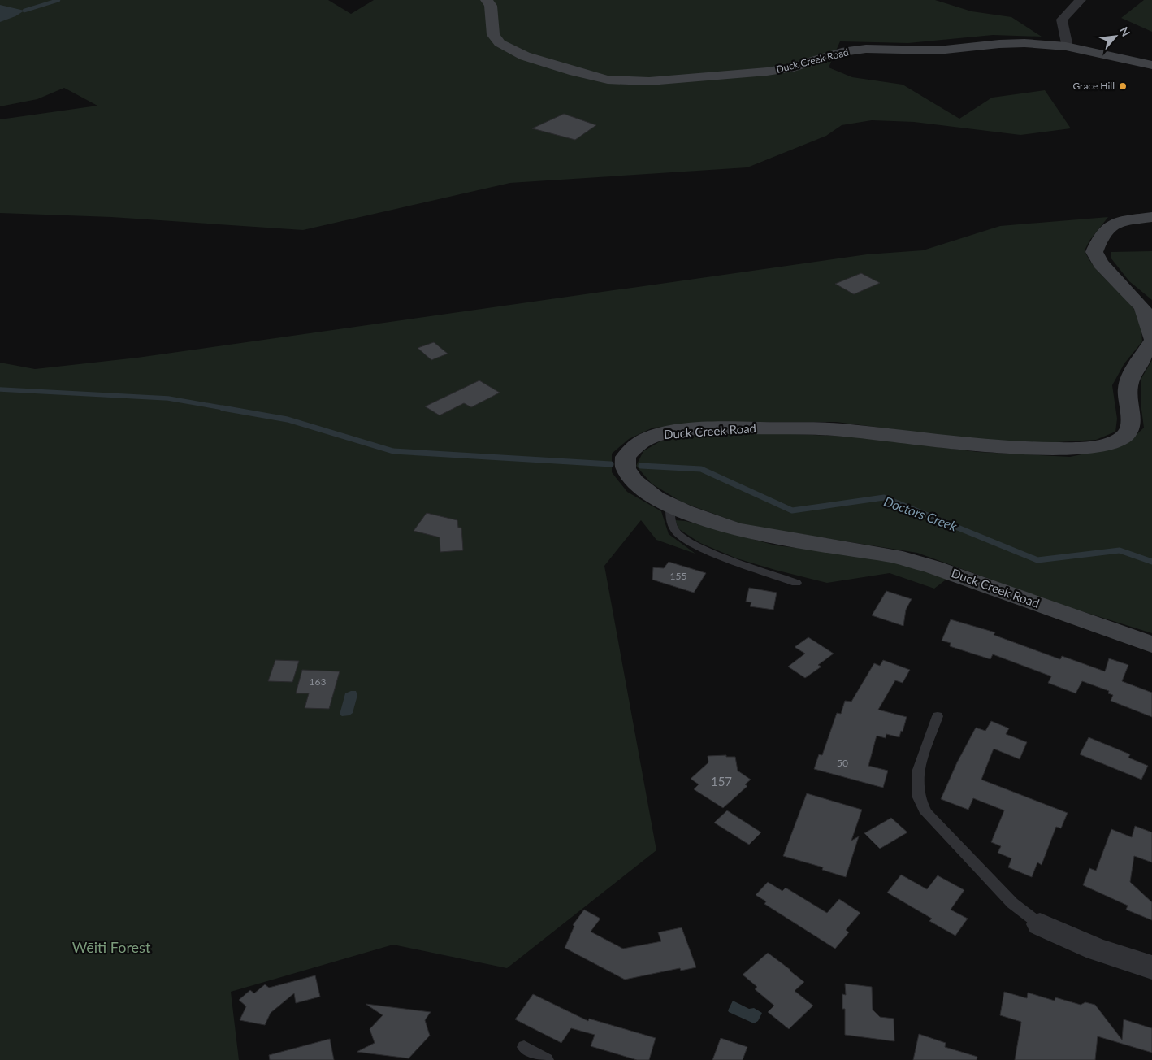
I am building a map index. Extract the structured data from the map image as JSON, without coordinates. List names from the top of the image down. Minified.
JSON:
{"streets":{"street":["Duck Creek Road"]},"water":["Doctors Creek"],"parks":["Wēiti Forest"],"places":["Grace Hill"],"house_numbers":["155","163","50","157"],"north":"top right"}
